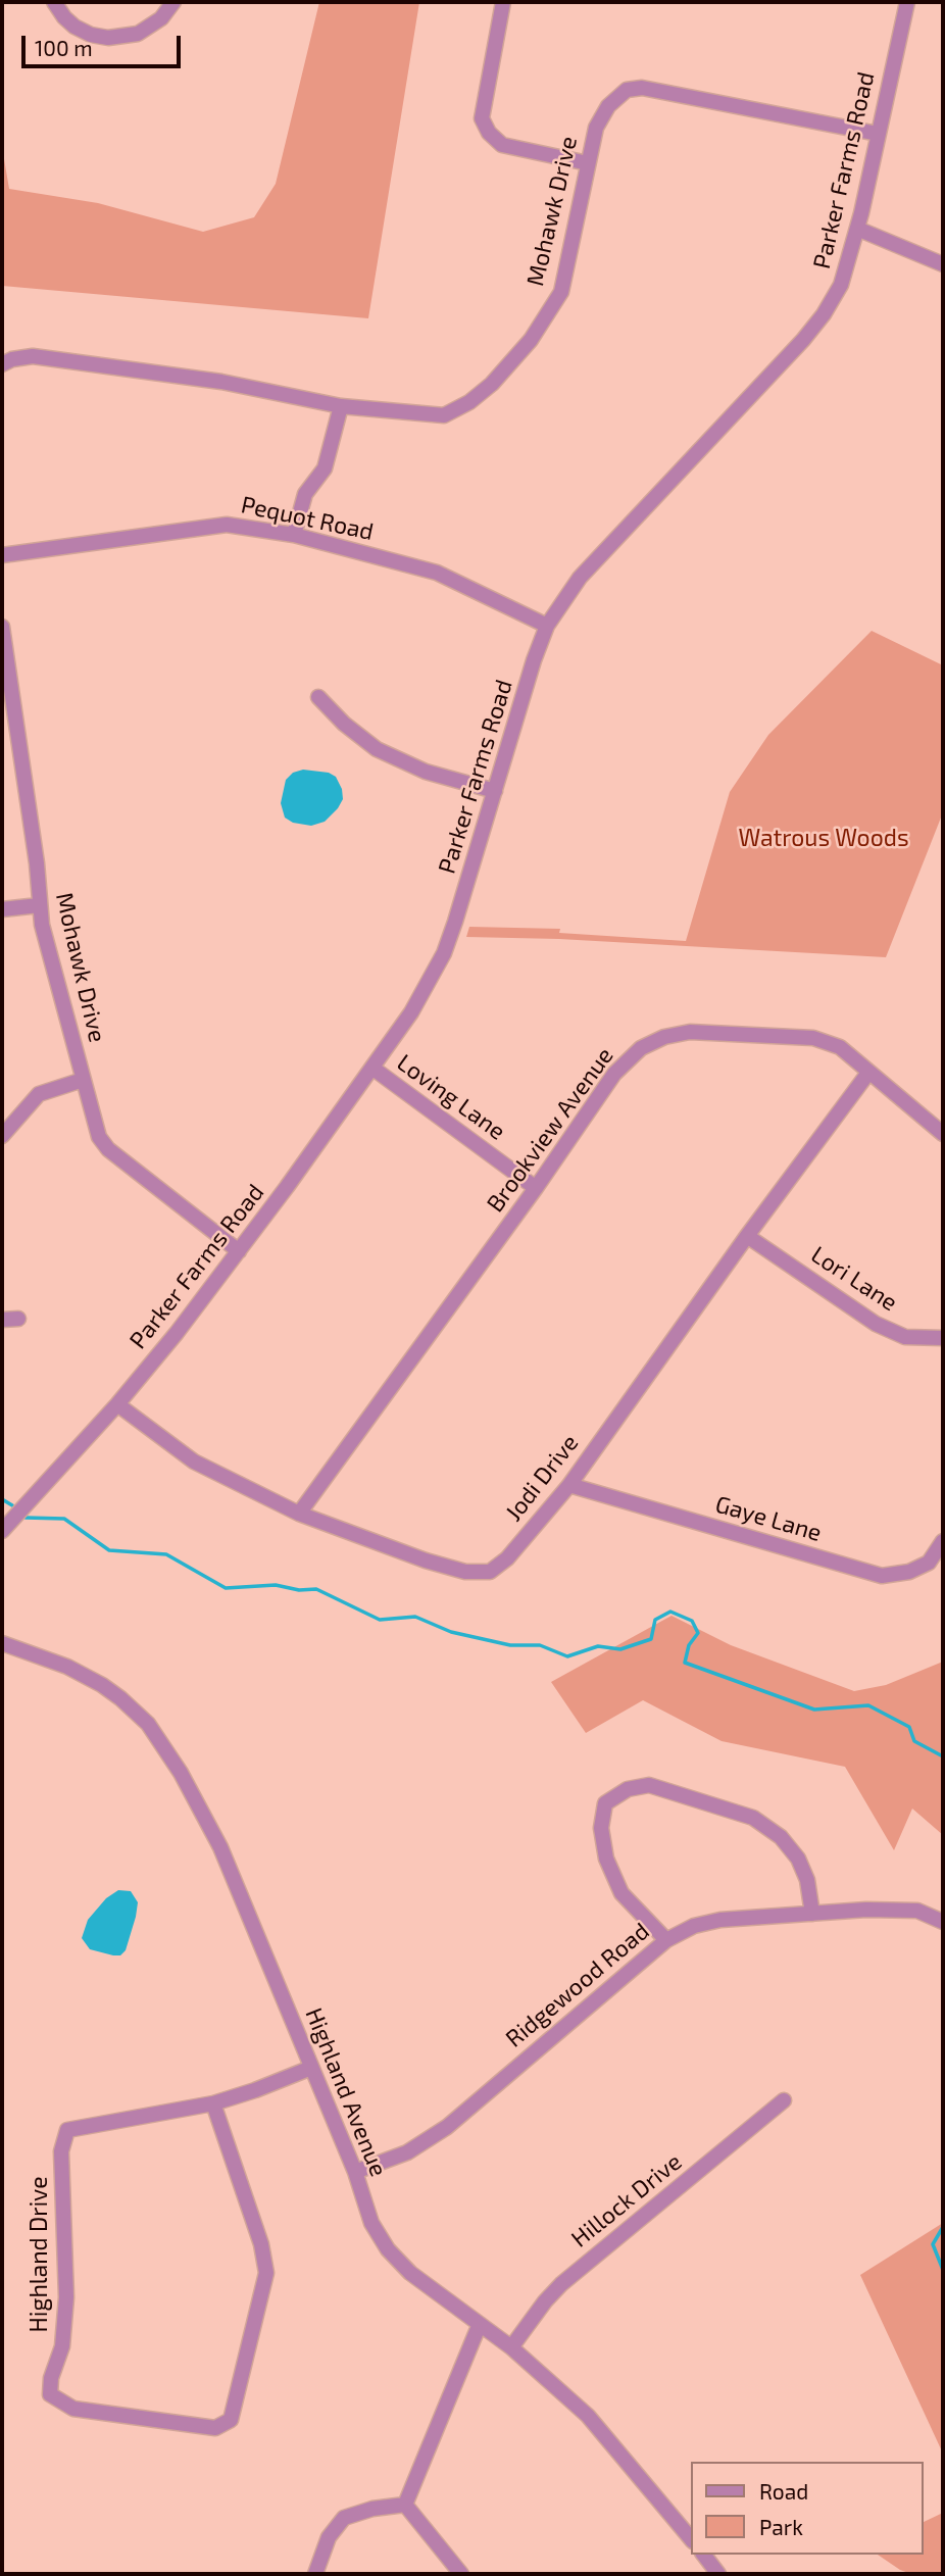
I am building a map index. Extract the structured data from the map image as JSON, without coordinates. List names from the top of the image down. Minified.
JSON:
{"streets":{"street":["Parker Farms Road","Mohawk Drive","Pequot Road","Loving Lane","Brookview Avenue","Lori Lane","Jodi Drive","Gaye Lane","Ridgewood Road","Highland Avenue","Hillock Drive","Highland Drive"]},"crossings":[["Parker Farms Road","Mohawk Drive"],["Parker Farms Road","Pequot Road"],["Parker Farms Road","Loving Lane"],["Parker Farms Road","Jodi Drive"],["Loving Lane","Brookview Avenue"],["Brookview Avenue","Jodi Drive"],["Lori Lane","Jodi Drive"],["Jodi Drive","Gaye Lane"],["Ridgewood Road","Highland Avenue"],["Highland Avenue","Hillock Drive"],["Highland Avenue","Highland Drive"]],"parks":["Watrous Woods"],"legend":["Road","Park"],"scale_bar":"100 m"}
